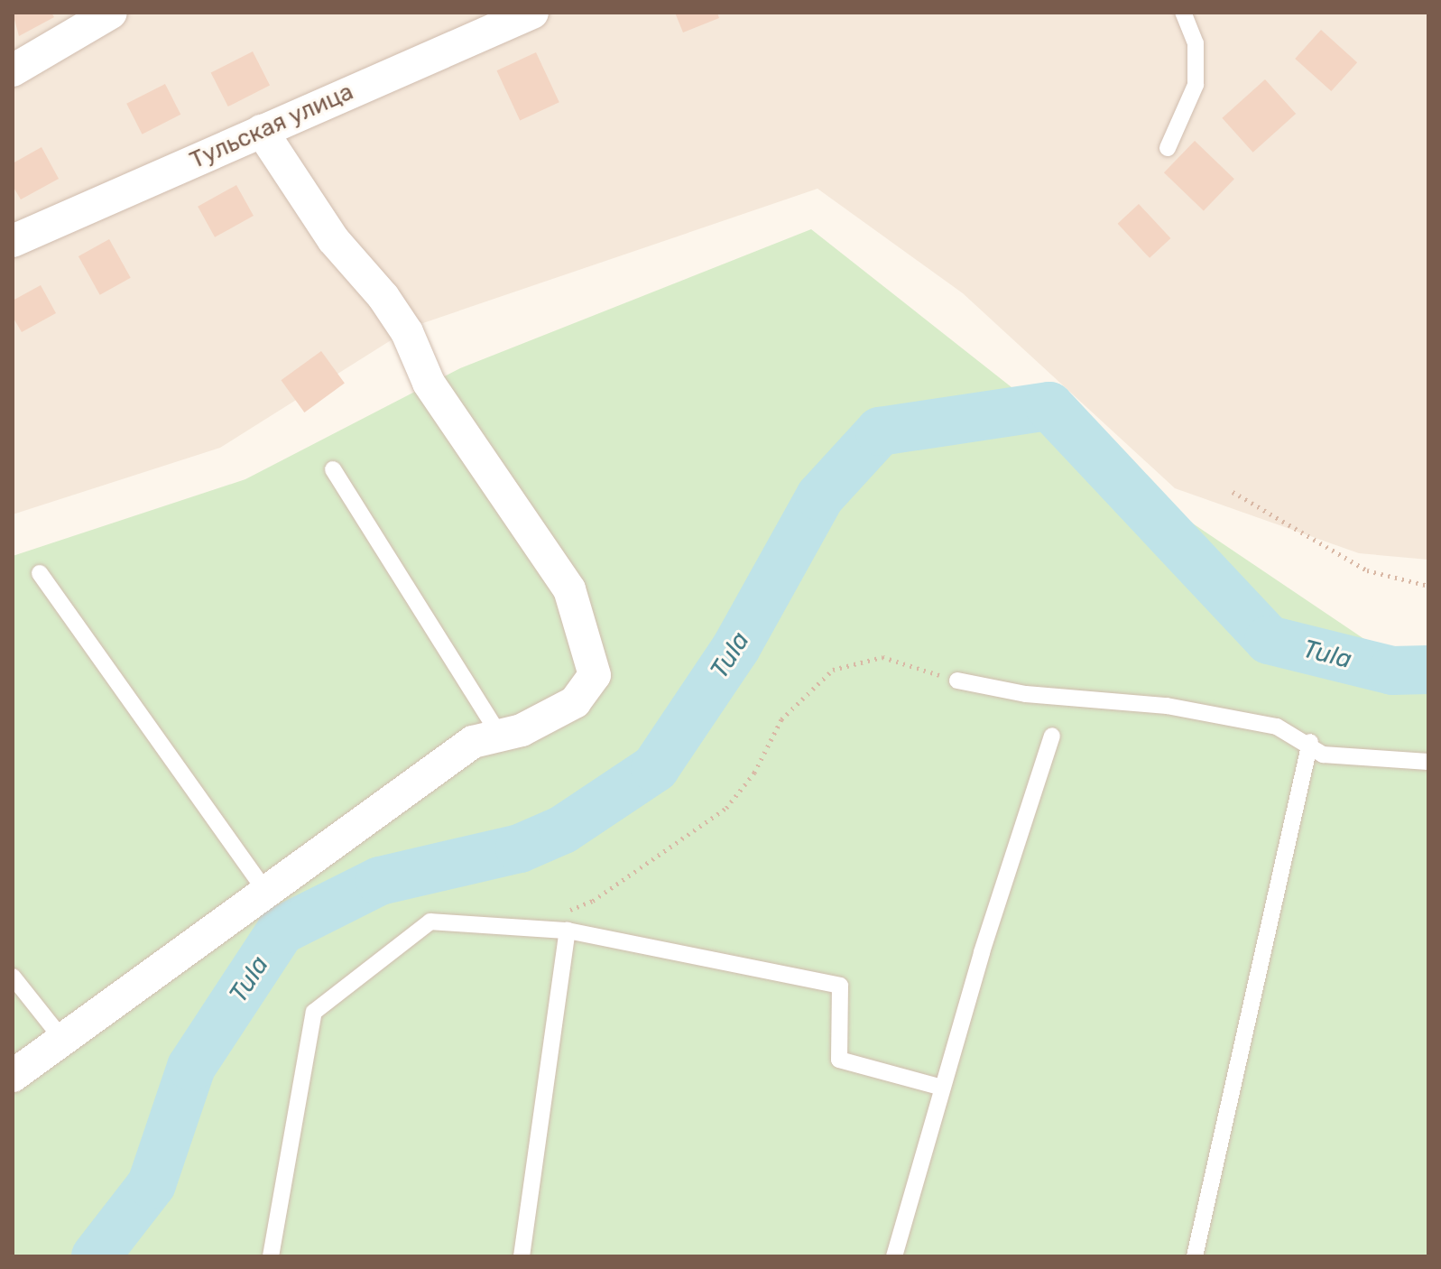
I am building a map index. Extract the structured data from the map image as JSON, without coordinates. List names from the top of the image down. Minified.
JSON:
{"streets":{"street":["Тульская улица"]},"water":["Tula"]}
